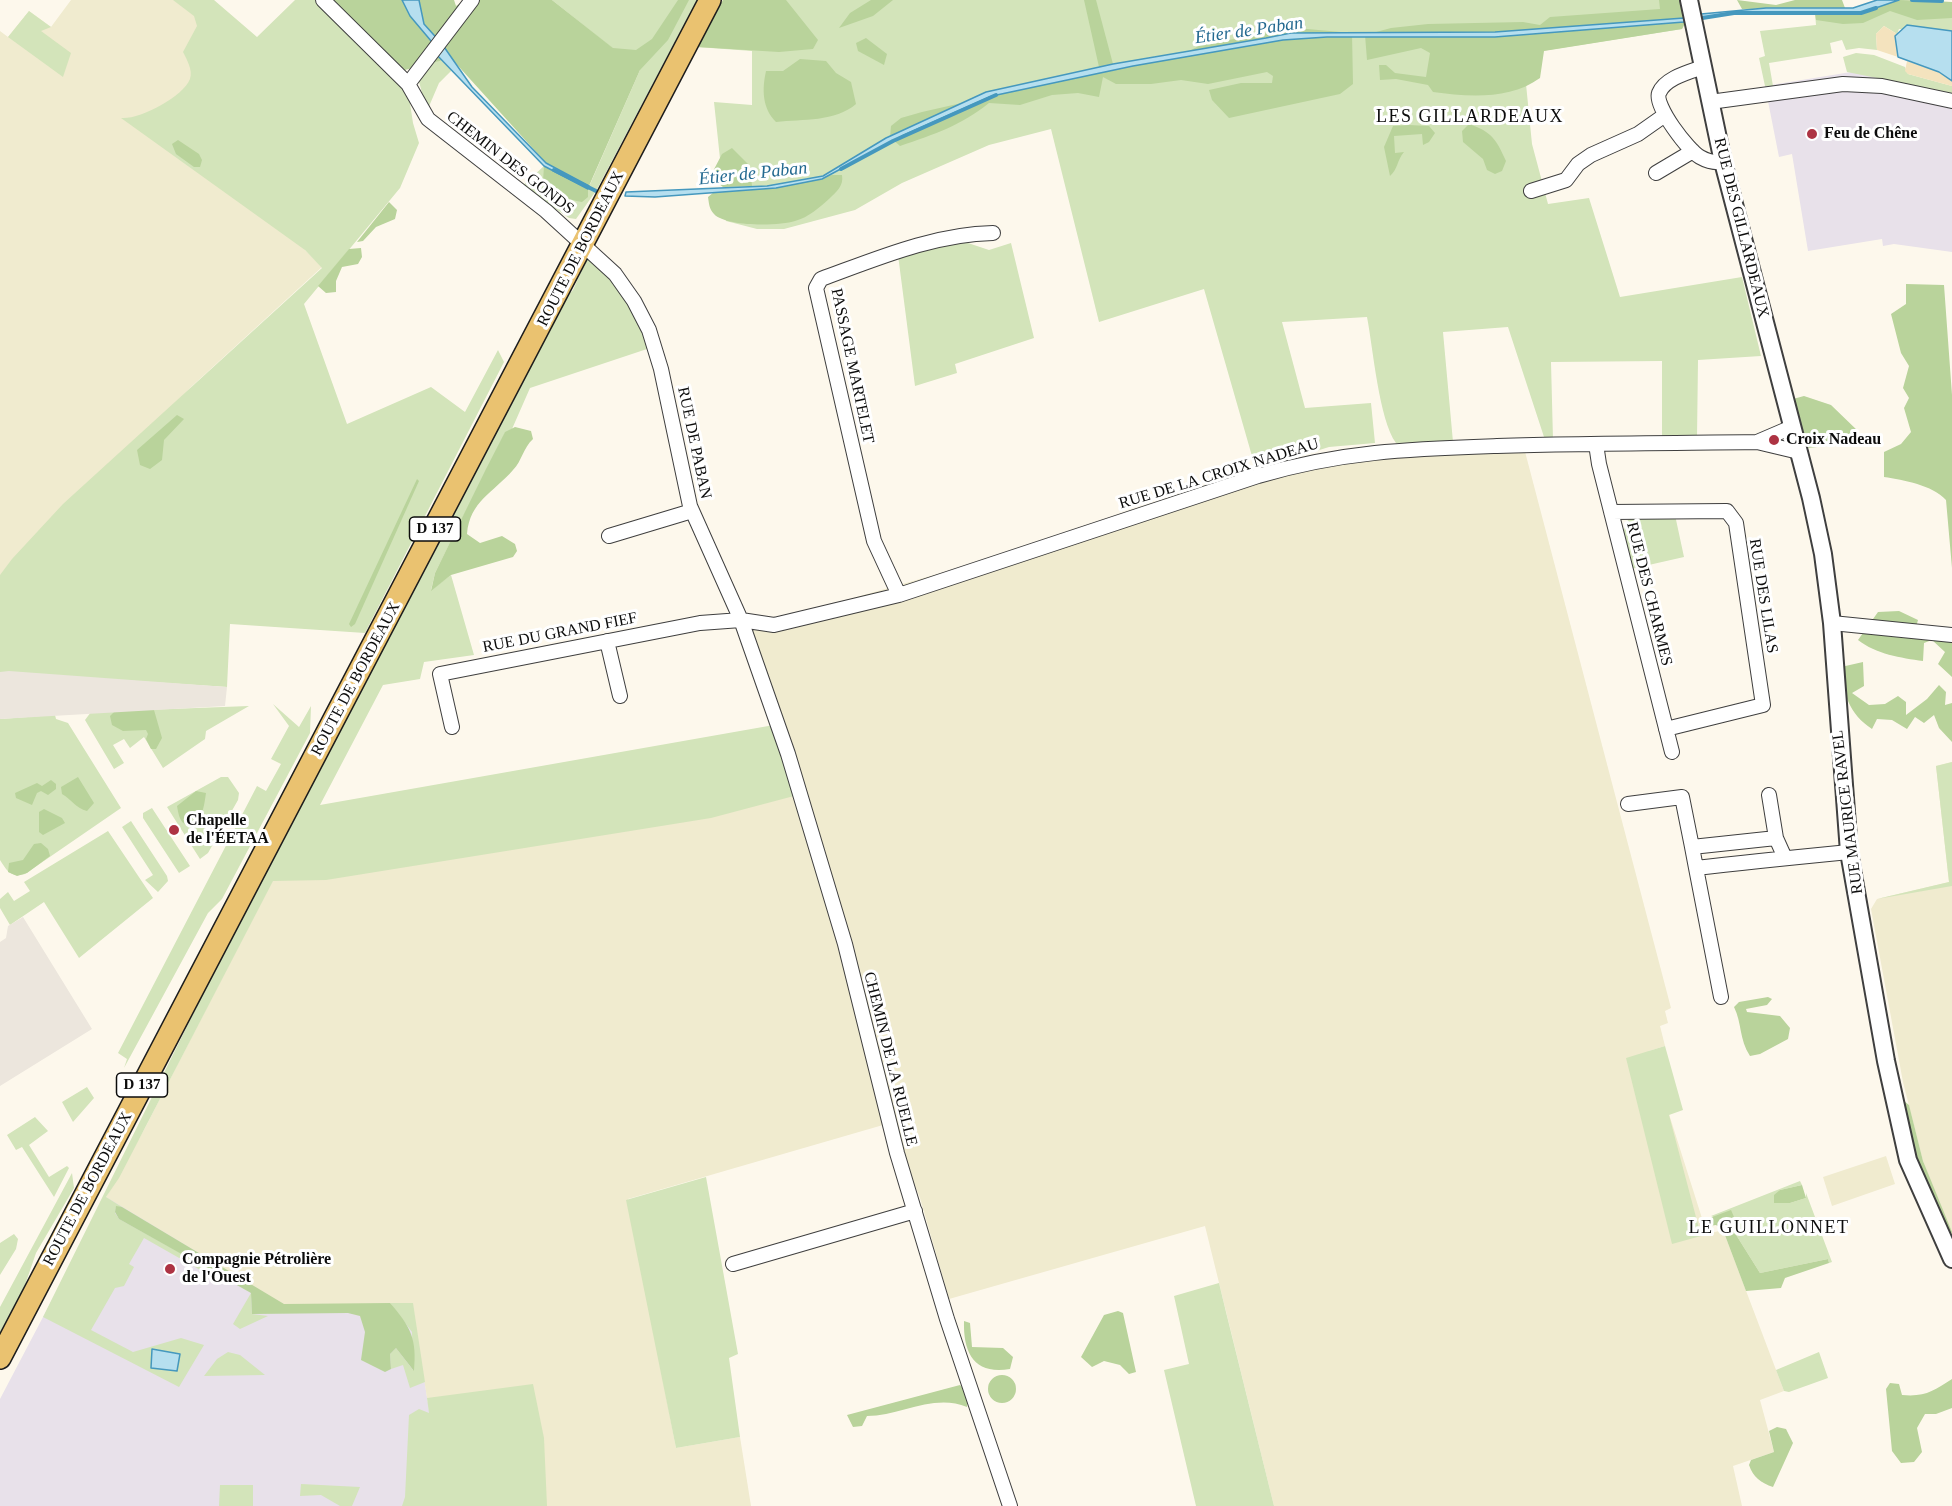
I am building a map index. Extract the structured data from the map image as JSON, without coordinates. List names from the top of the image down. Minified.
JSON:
{"streets":{"main road":["ROUTE DE BORDEAUX","D 137"],"street":["CHEMIN DES GONDS","RUE DES GILLARDEAUX","PASSAGE MARTELET","RUE DE PABAN","RUE DE LA CROIX NADEAU","RUE DES CHARMES","RUE DES LILAS","RUE DU GRAND FIEF","RUE MAURICE RAVEL","CHEMIN DE LA RUELLE"]},"crossings":[["CHEMIN DES GONDS","ROUTE DE BORDEAUX"],["CHEMIN DES GONDS","RUE DE PABAN"],["RUE DES GILLARDEAUX","RUE MAURICE RAVEL"],["PASSAGE MARTELET","RUE DE LA CROIX NADEAU"],["RUE DE PABAN","RUE DE LA CROIX NADEAU"],["RUE DE PABAN","RUE DU GRAND FIEF"],["RUE DE PABAN","CHEMIN DE LA RUELLE"],["RUE DE LA CROIX NADEAU","RUE DES CHARMES"],["RUE DE LA CROIX NADEAU","RUE DU GRAND FIEF"],["RUE DE LA CROIX NADEAU","CHEMIN DE LA RUELLE"],["RUE DES CHARMES","RUE DES LILAS"],["RUE DU GRAND FIEF","CHEMIN DE LA RUELLE"]],"districts":["LES GILLARDEAUX","LE GUILLONNET"],"water":["Étier de Paban"],"places":["Feu de Chêne","Croix Nadeau","Chapelle de l'ÉETAA","Compagnie Pétrolière de l'Ouest"]}
